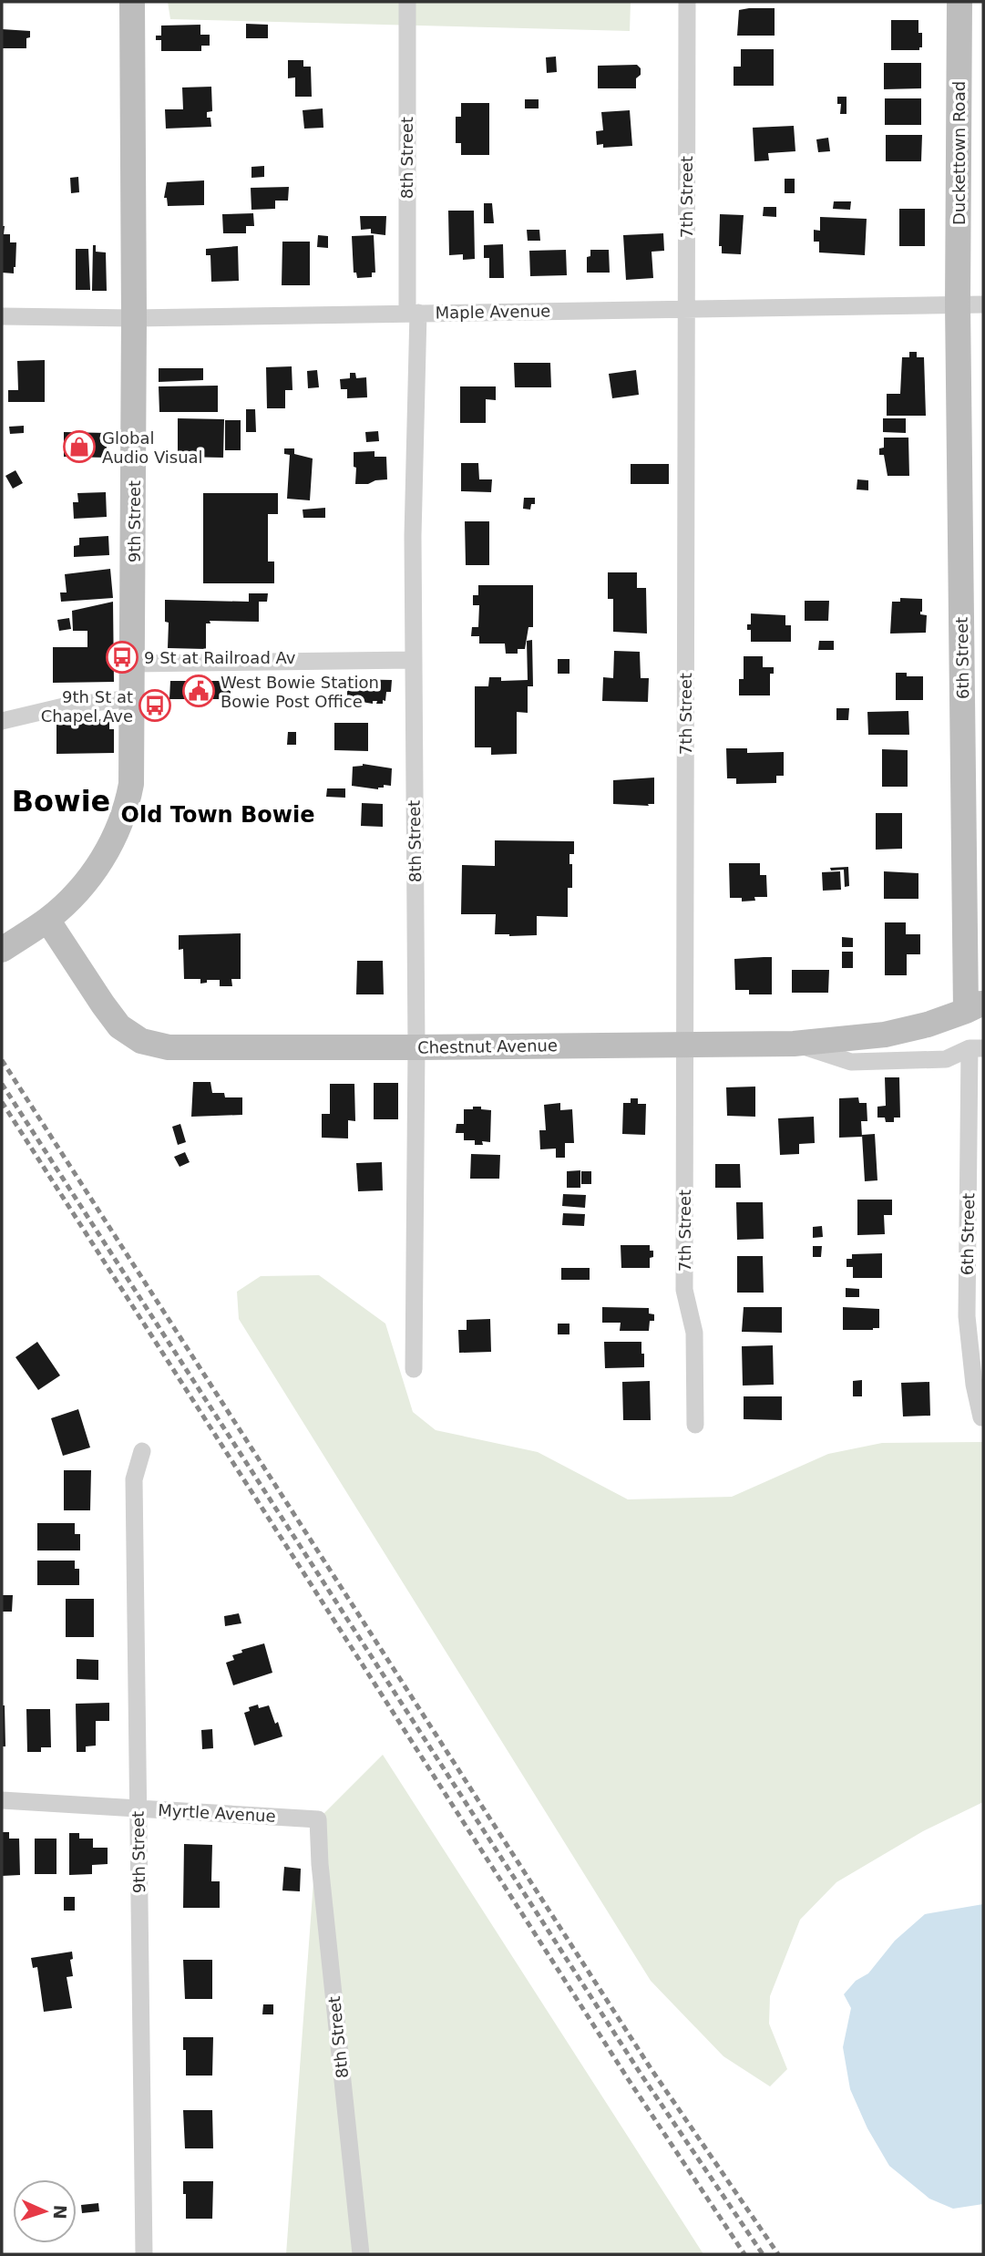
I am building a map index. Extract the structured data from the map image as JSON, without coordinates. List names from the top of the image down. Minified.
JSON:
{"streets":{"street":["Duckettown Road","8th Street","7th Street","Maple Avenue","9th Street","6th Street","Chestnut Avenue","Myrtle Avenue"]},"crossings":[["Duckettown Road","Maple Avenue"],["Duckettown Road","6th Street"],["8th Street","Maple Avenue"],["8th Street","Chestnut Avenue"],["8th Street","Myrtle Avenue"],["7th Street","Maple Avenue"],["7th Street","Chestnut Avenue"],["Maple Avenue","9th Street"],["Maple Avenue","6th Street"],["9th Street","Chestnut Avenue"],["9th Street","Myrtle Avenue"],["6th Street","Chestnut Avenue"]],"districts":["Bowie","Old Town Bowie"],"places":{"shop":["Global Audio Visual"],"bus stop":["9 St at Railroad Av","9th St at Chapel Ave"],"public building":["West Bowie Station Bowie Post Office"]},"north":"right"}
